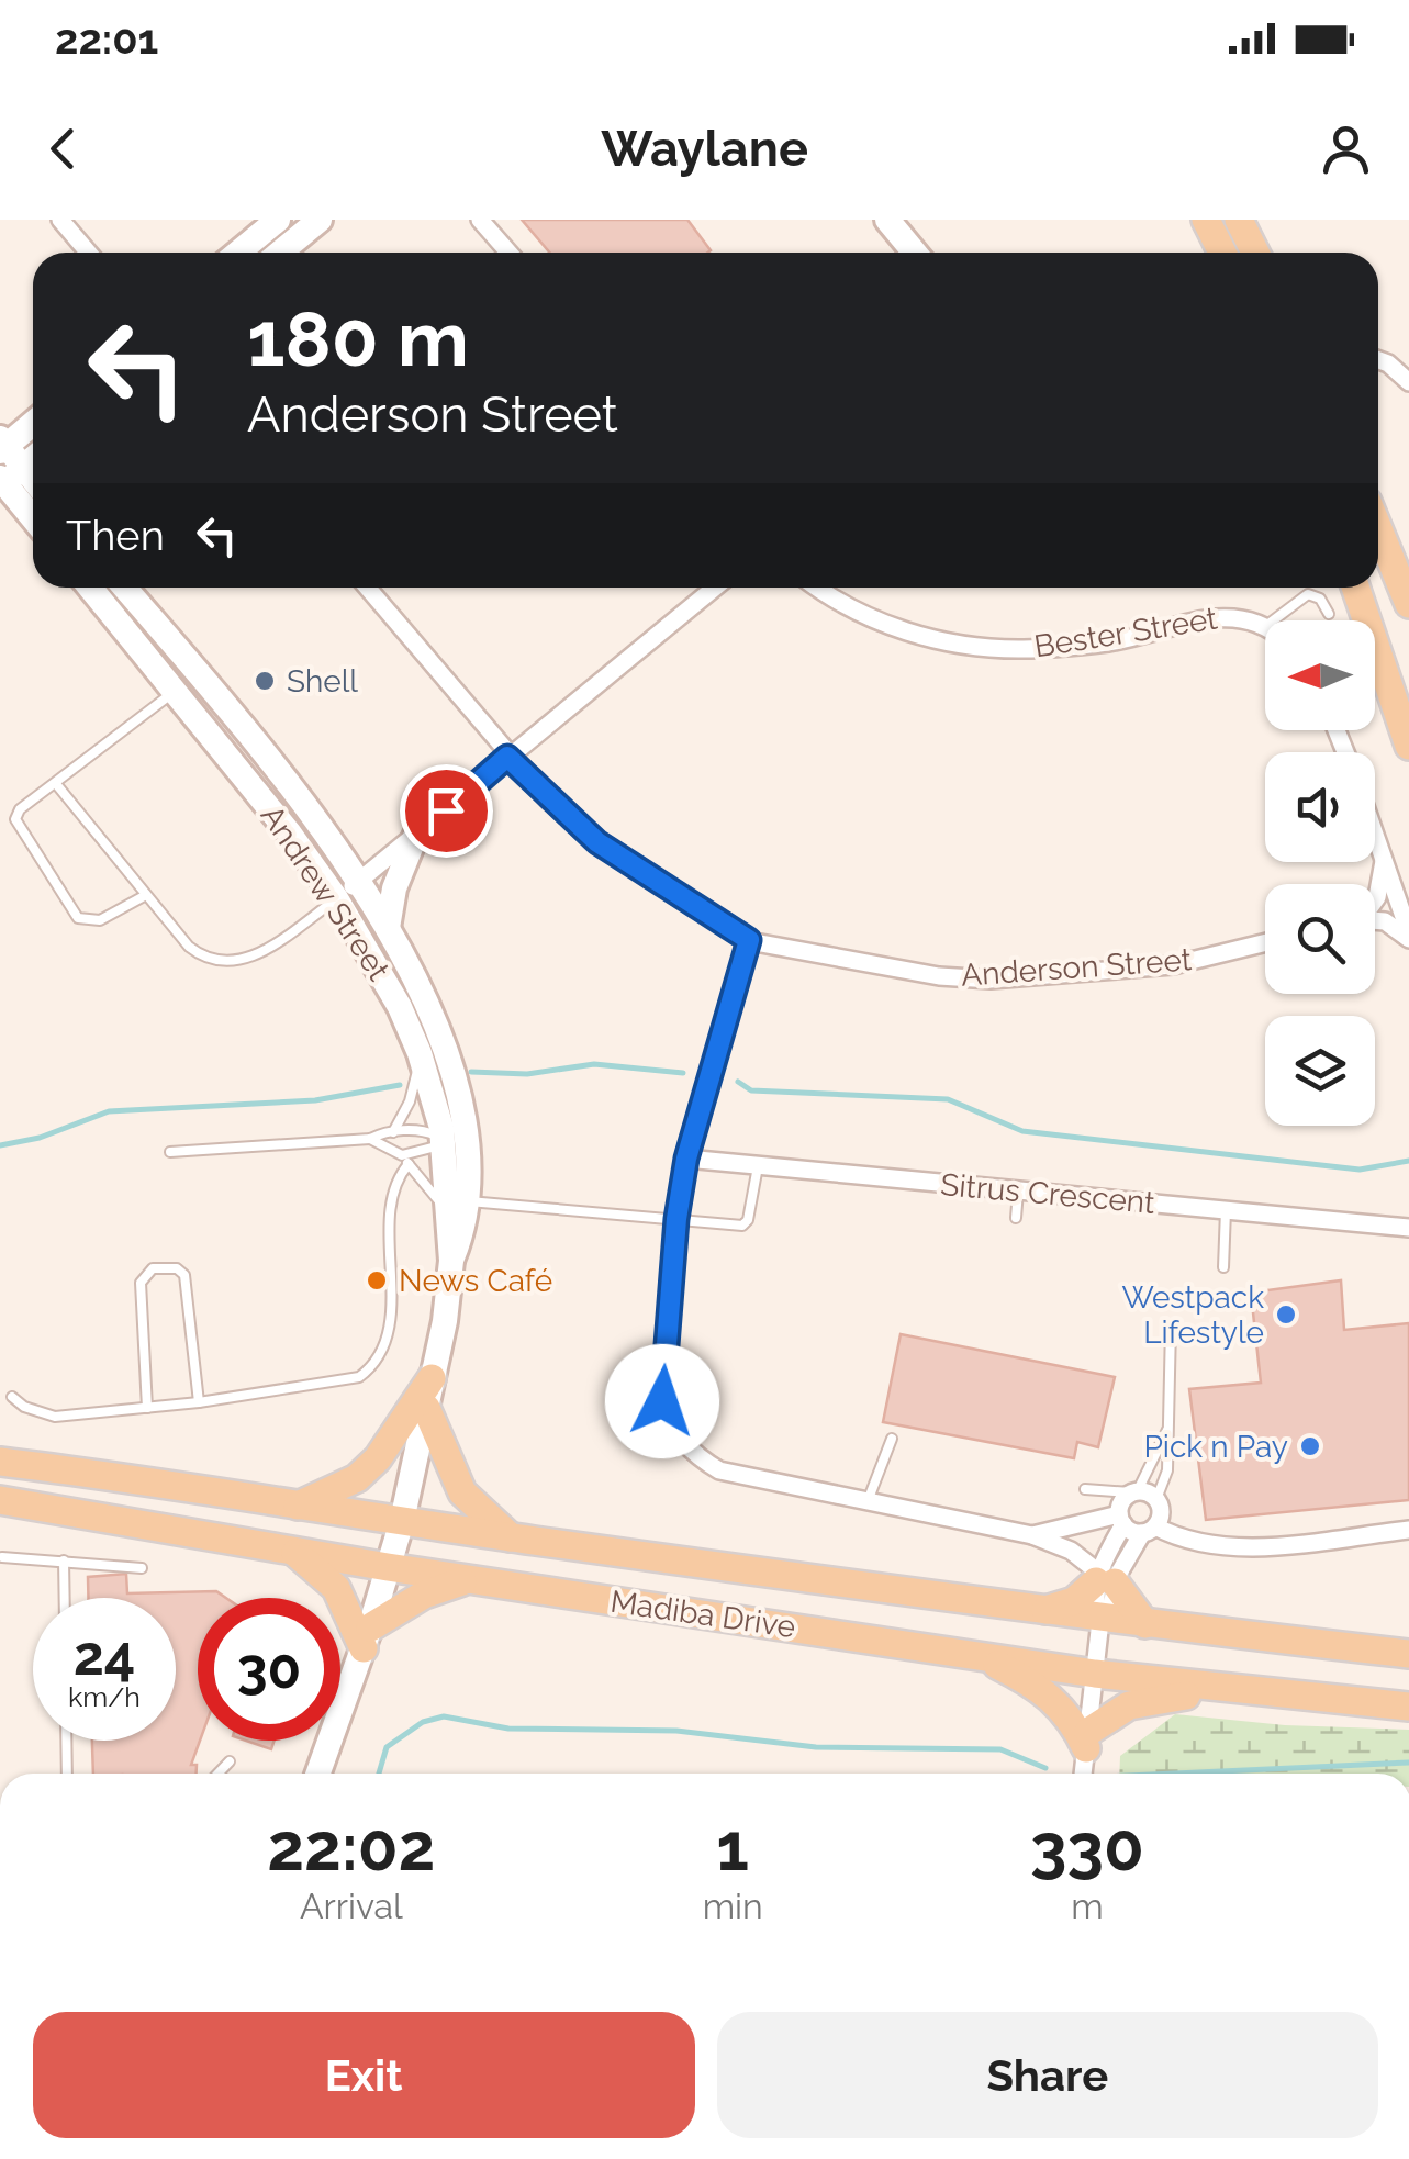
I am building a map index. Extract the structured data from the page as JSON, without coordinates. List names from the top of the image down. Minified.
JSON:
{"streets":{"main road":["Andrew Street","Madiba Drive"],"street":["Bester Street","Anderson Street","Sitrus Crescent"]},"crossings":[["Andrew Street","Madiba Drive"]],"places":["Shell","News Café","Westpack Lifestyle","Pick n Pay"],"north":"left","page":{"status":"22:01","header":"Waylane","turn":["180 m","Anderson Street"],"then":"Then","speed":"24 km/h","limit":"30","eta":["22:02","Arrival","1","min","330","m"],"buttons":["Exit","Share"]}}
